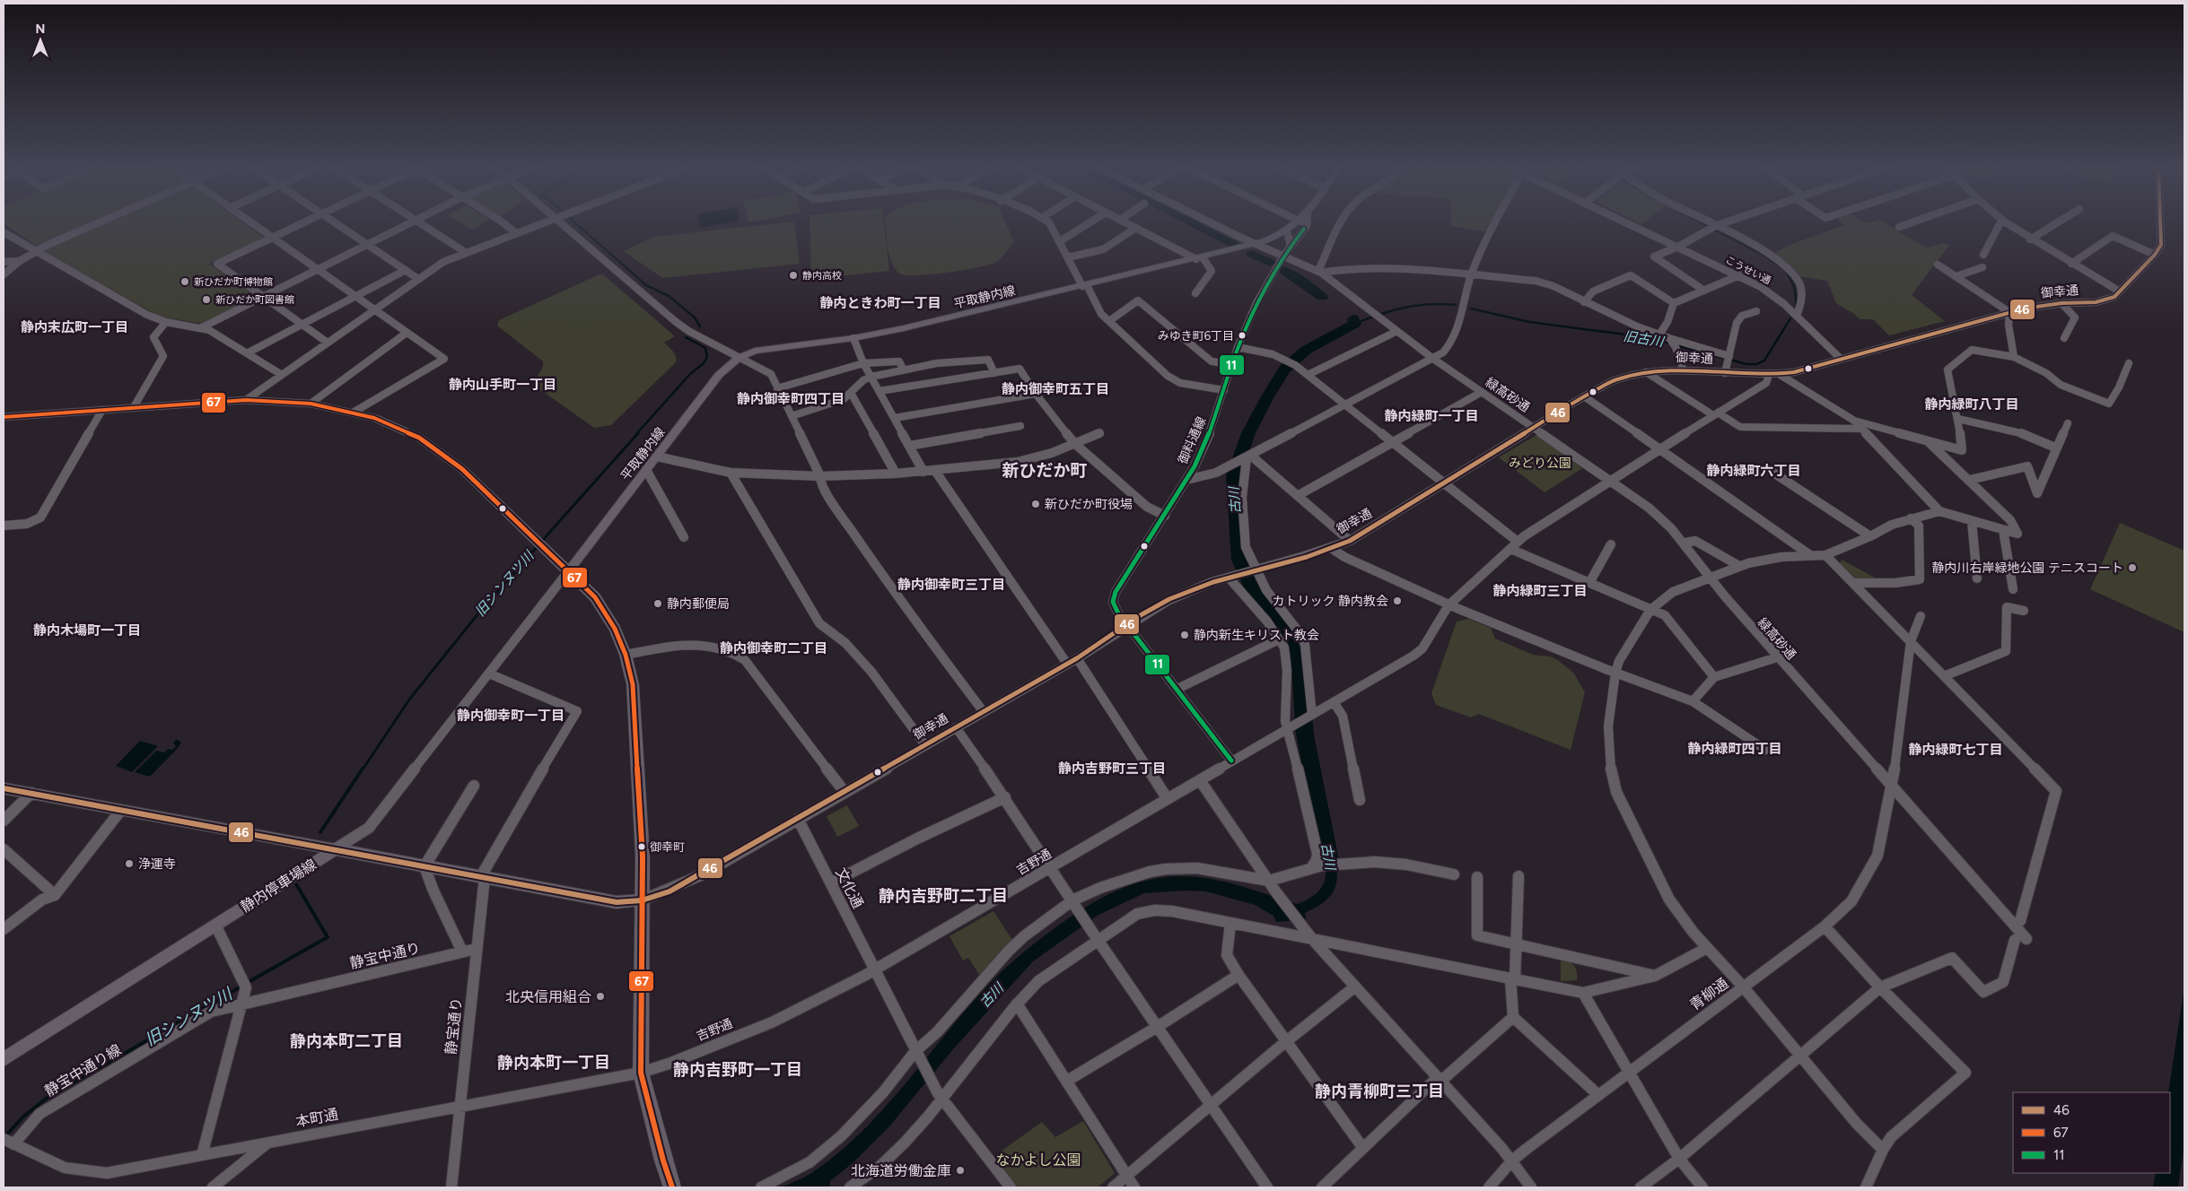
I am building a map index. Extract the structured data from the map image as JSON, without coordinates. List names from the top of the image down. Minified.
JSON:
{"streets":{"main road":["平取静内線","静内停車場線"],"street":["こうせい通","御幸通","緑高砂通","御料通線","吉野通","文化通","静宝中通り","青柳通","静宝通り","静宝中通り線","本町通"]},"crossings":[["こうせい通","御幸通"],["御幸通","緑高砂通"],["御幸通","御料通線"],["御幸通","吉野通"],["御幸通","文化通"],["平取静内線","緑高砂通"],["緑高砂通","御料通線"],["緑高砂通","吉野通"],["緑高砂通","青柳通"],["吉野通","文化通"],["吉野通","本町通"],["静宝中通り","静宝通り"],["静宝中通り","静宝中通り線"],["静宝通り","本町通"],["静宝中通り線","本町通"]],"districts":["静内ときわ町一丁目","静内末広町一丁目","静内山手町一丁目","静内御幸町五丁目","静内御幸町四丁目","静内緑町八丁目","静内緑町一丁目","新ひだか町","静内緑町六丁目","静内御幸町三丁目","静内緑町三丁目","静内木場町一丁目","静内御幸町二丁目","静内御幸町一丁目","静内緑町四丁目","静内緑町七丁目","静内吉野町三丁目","静内吉野町二丁目","静内本町二丁目","静内本町一丁目","静内吉野町一丁目","静内青柳町三丁目"],"water":["旧古川","古川","旧シンヌツ川"],"parks":["みどり公園","なかよし公園"],"places":["静内高校","新ひだか町博物館","新ひだか町図書館","みゆき町6丁目","新ひだか町役場","静内川右岸緑地公園 テニスコート","カトリック 静内教会","静内郵便局","静内新生キリスト教会","御幸町","浄運寺","北央信用組合","北海道労働金庫"],"lines":["transit line 46","transit line 11","transit line 67"],"legend":["46","67","11"],"north":"top"}
